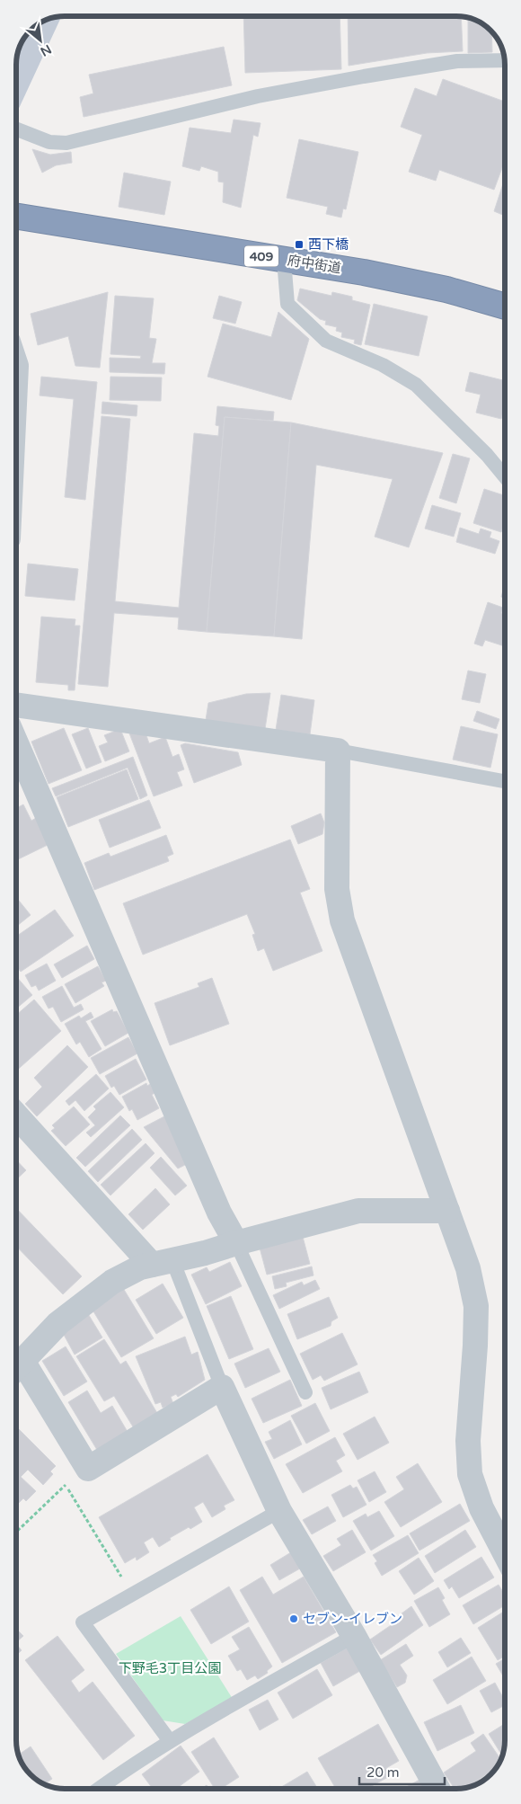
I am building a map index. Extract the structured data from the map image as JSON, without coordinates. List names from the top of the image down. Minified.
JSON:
{"streets":{"highway":["409","府中街道"]},"parks":["下野毛3丁目公園"],"places":{"transit":["西下橋"],"other":["セブン-イレブン"]},"scale_bar":"20 m","north":"bottom right"}
